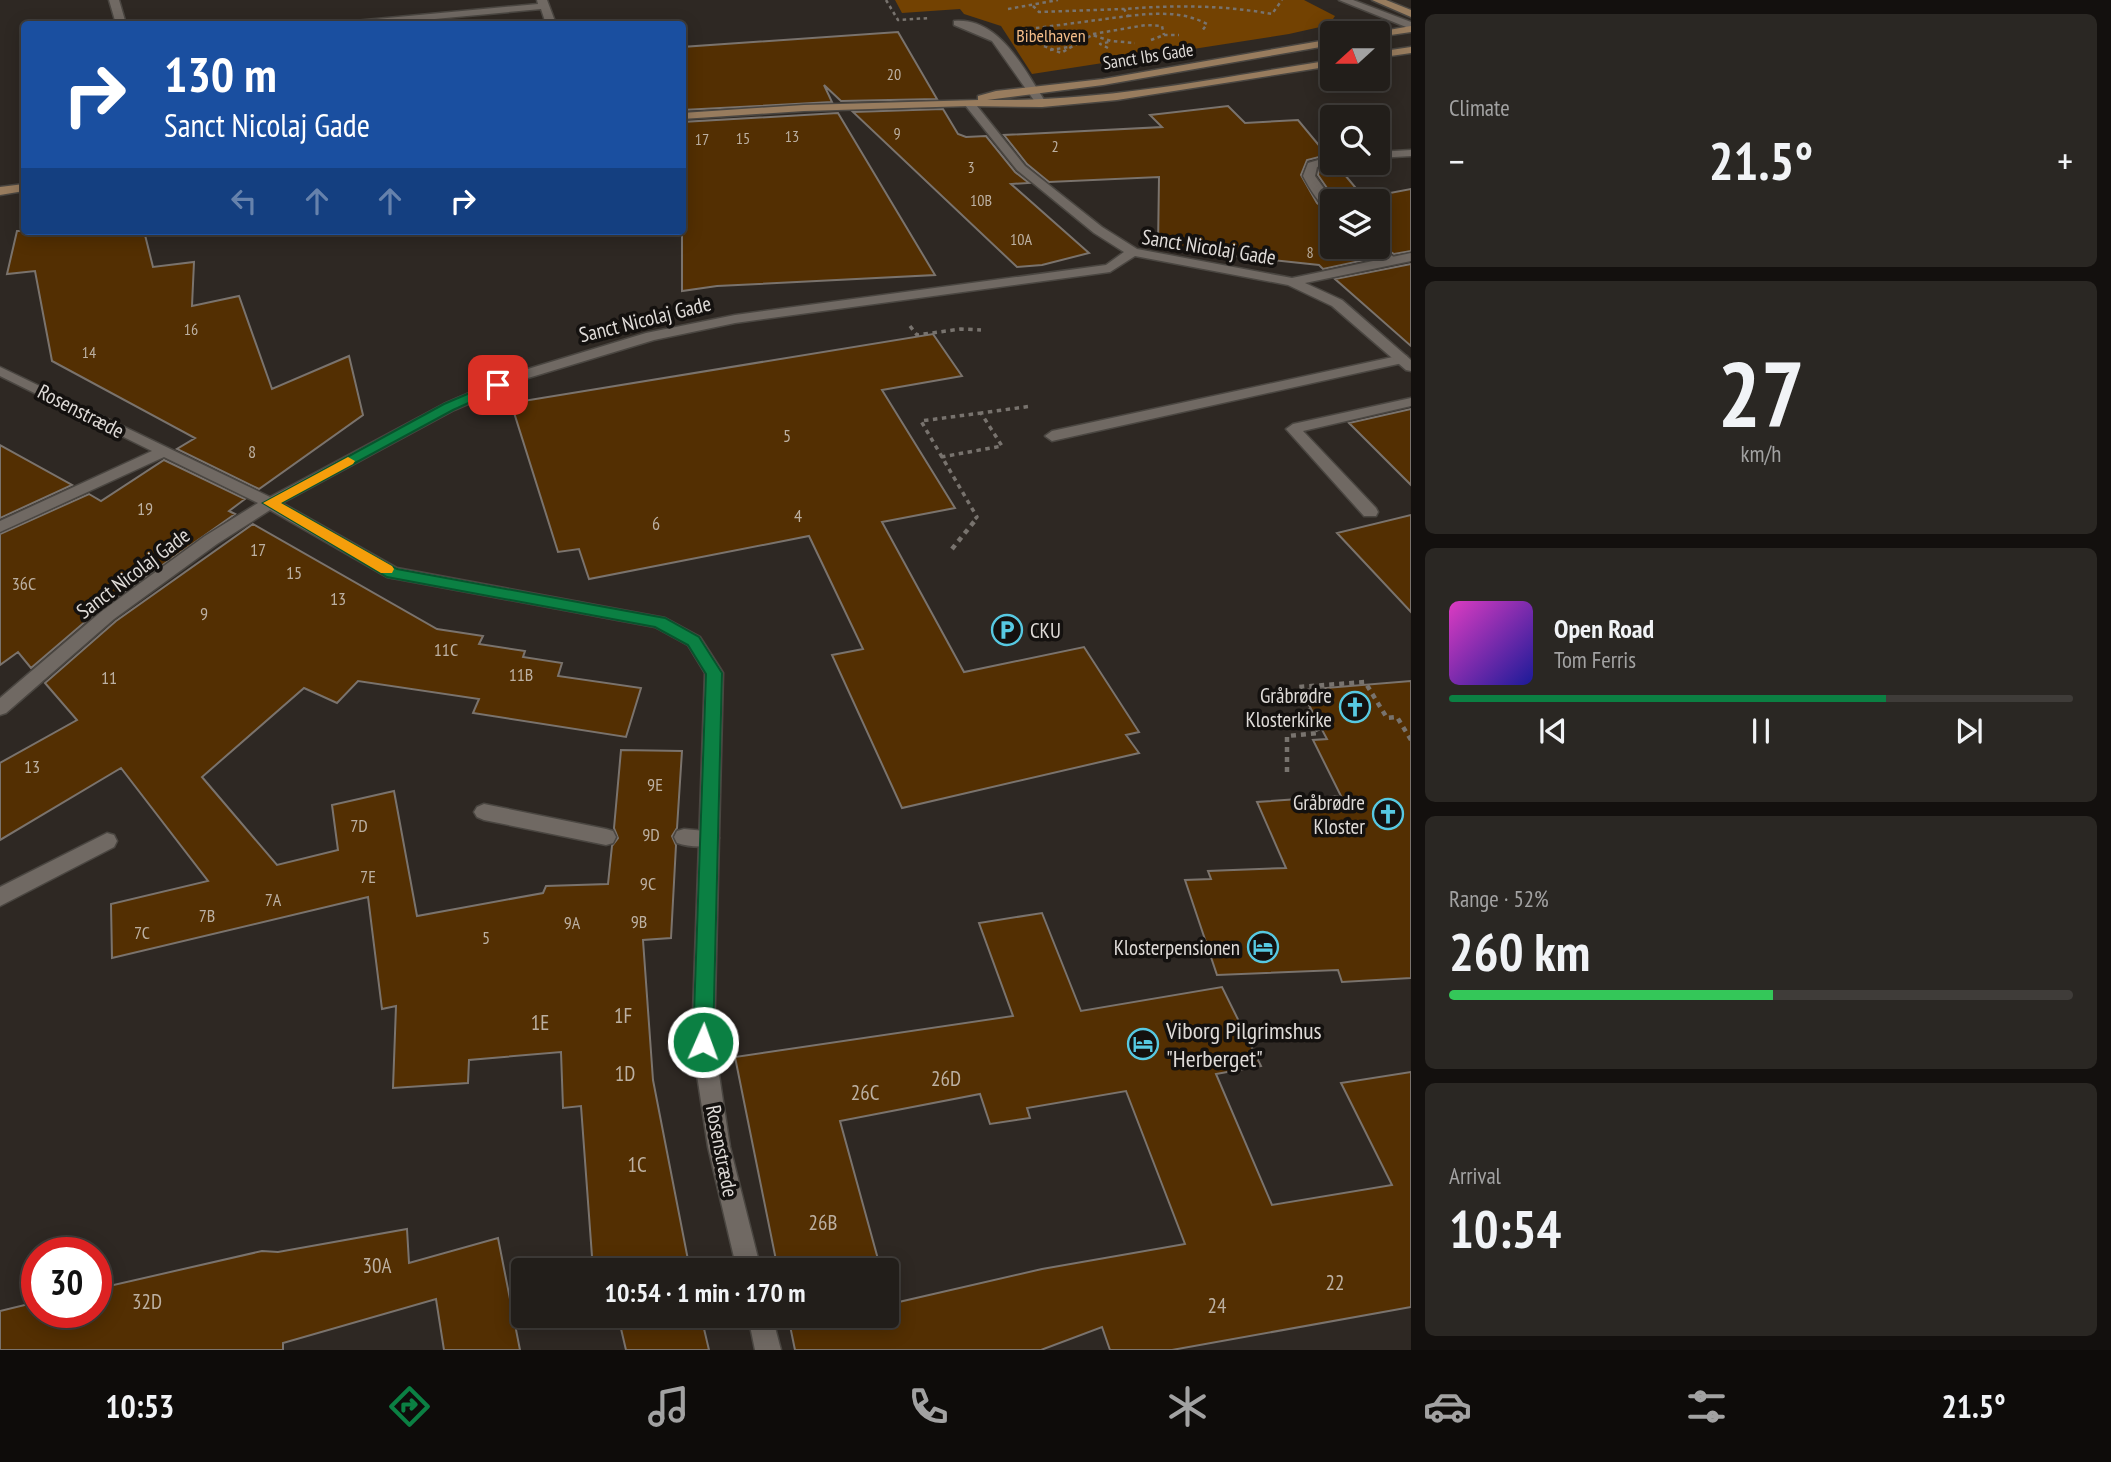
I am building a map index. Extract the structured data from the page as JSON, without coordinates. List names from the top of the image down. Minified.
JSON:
{"streets":{"main road":["Sanct Ibs Gade"],"street":["Sanct Nicolaj Gade","Rosenstræde"]},"crossings":[["Sanct Nicolaj Gade","Rosenstræde"]],"parks":["Bibelhaven"],"places":{"parking":["CKU"],"church":["Gråbrødre Klosterkirke","Gråbrødre Kloster"],"hotel":["Klosterpensionen","Viborg Pilgrimshus \"Herberget\""]},"house_numbers":["20","9","13","15","17","2","3","10B","10A","8","16","14","5","8","19","4","6","17","15","36C","13","9","11C","11B","11","13","9E","7D","9D","7E","9C","7A","7B","9B","9A","7C","5","1F","1E","1D","26D","26C","1C","26B","30A","22","32D","24"],"north":"left","page":{"tile":["Climate",["27","km/h"],["Range · 52%","260 km"],["Arrival","10:54"]],"turn":["130 m","Sanct Nicolaj Gade"],"heat":["−","21.5°","+"],"song":["Open Road","Tom Ferris"],"limit":"30","trip":"10:54 · 1 min · 170 m","tabs":["10:53","21.5°"]}}
